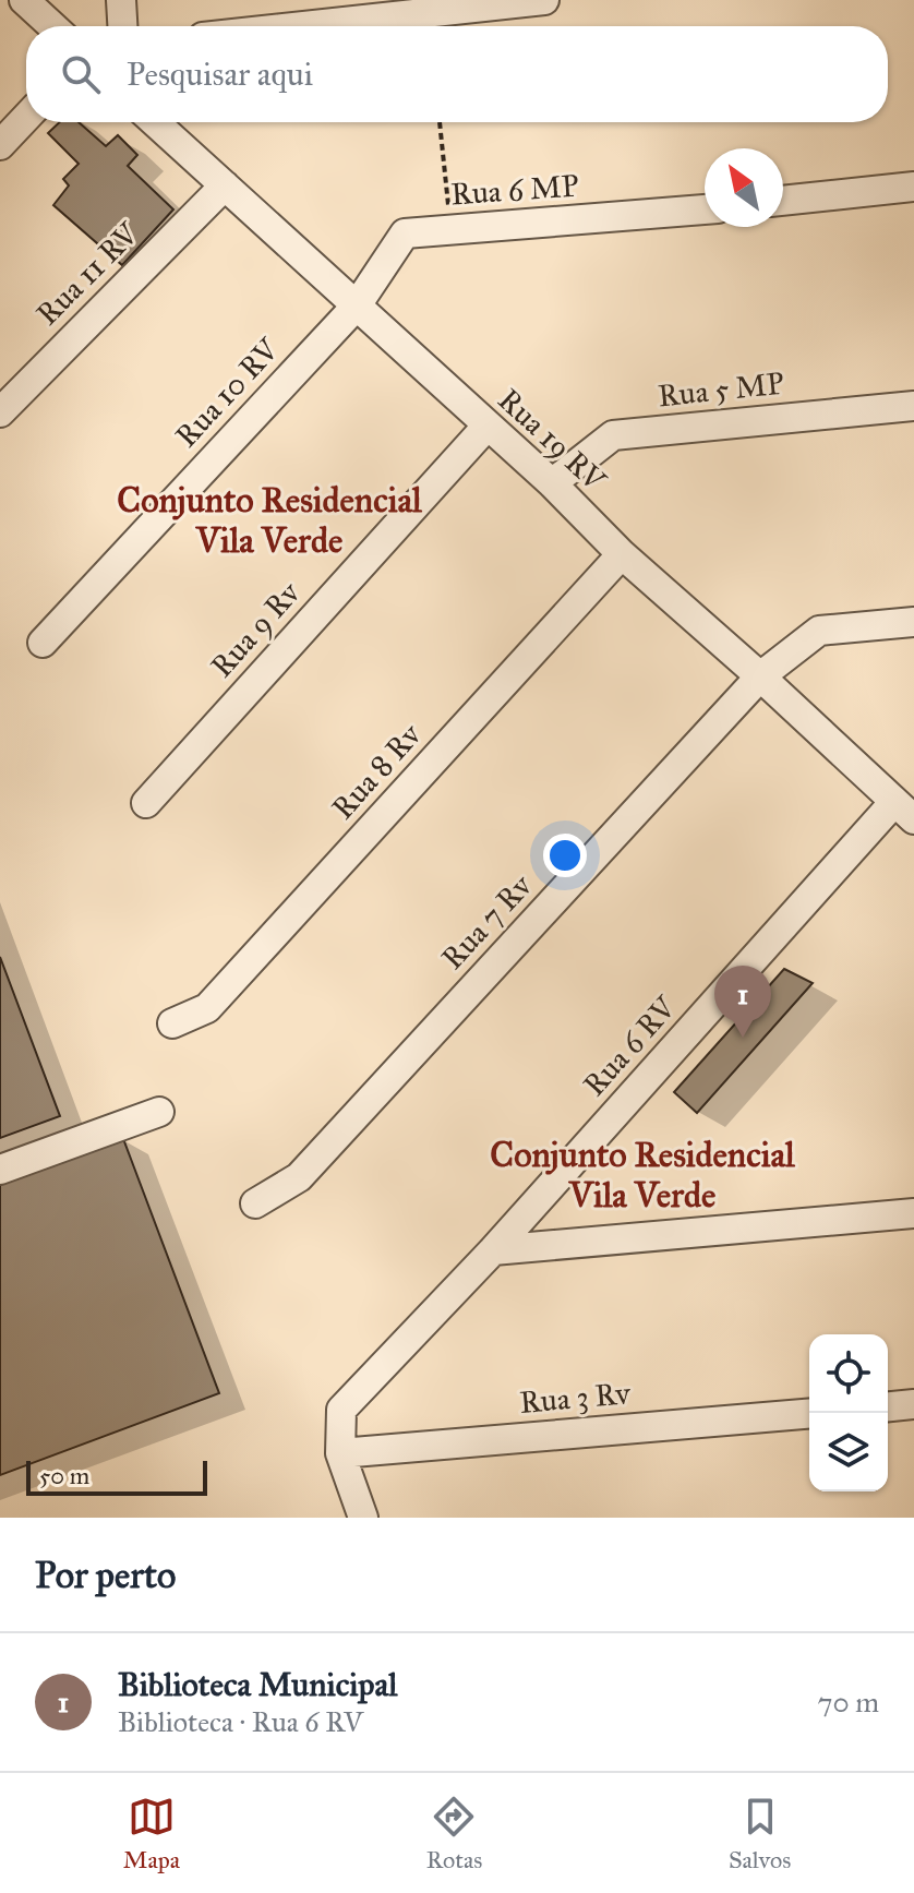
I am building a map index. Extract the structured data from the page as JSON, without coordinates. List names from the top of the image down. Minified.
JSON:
{"streets":{"street":["Rua 6 MP","Rua 11 RV","Rua 5 MP","Rua 10 RV","Rua 19 RV","Rua 9 Rv","Rua 8 Rv","Rua 7 Rv","Rua 6 RV","Rua 3 Rv"]},"crossings":[["Rua 6 MP","Rua 10 RV"],["Rua 6 MP","Rua 19 RV"],["Rua 11 RV","Rua 19 RV"],["Rua 5 MP","Rua 19 RV"],["Rua 10 RV","Rua 19 RV"],["Rua 19 RV","Rua 9 Rv"],["Rua 19 RV","Rua 8 Rv"],["Rua 19 RV","Rua 7 Rv"],["Rua 19 RV","Rua 6 RV"],["Rua 6 RV","Rua 3 Rv"]],"districts":["Conjunto Residencial Vila Verde","Conjunto Residencial Vila Verde"],"scale_bar":"50 m","north":"top left","page":{"search":"Pesquisar aqui","pins":"1","scale":"50 m","heading":"Por perto","list":[{"mark":"1","name":"Biblioteca Municipal","note":"Biblioteca · Rua 6 RV","value":"70 m"}],"nav":["Mapa","Rotas","Salvos"]}}
